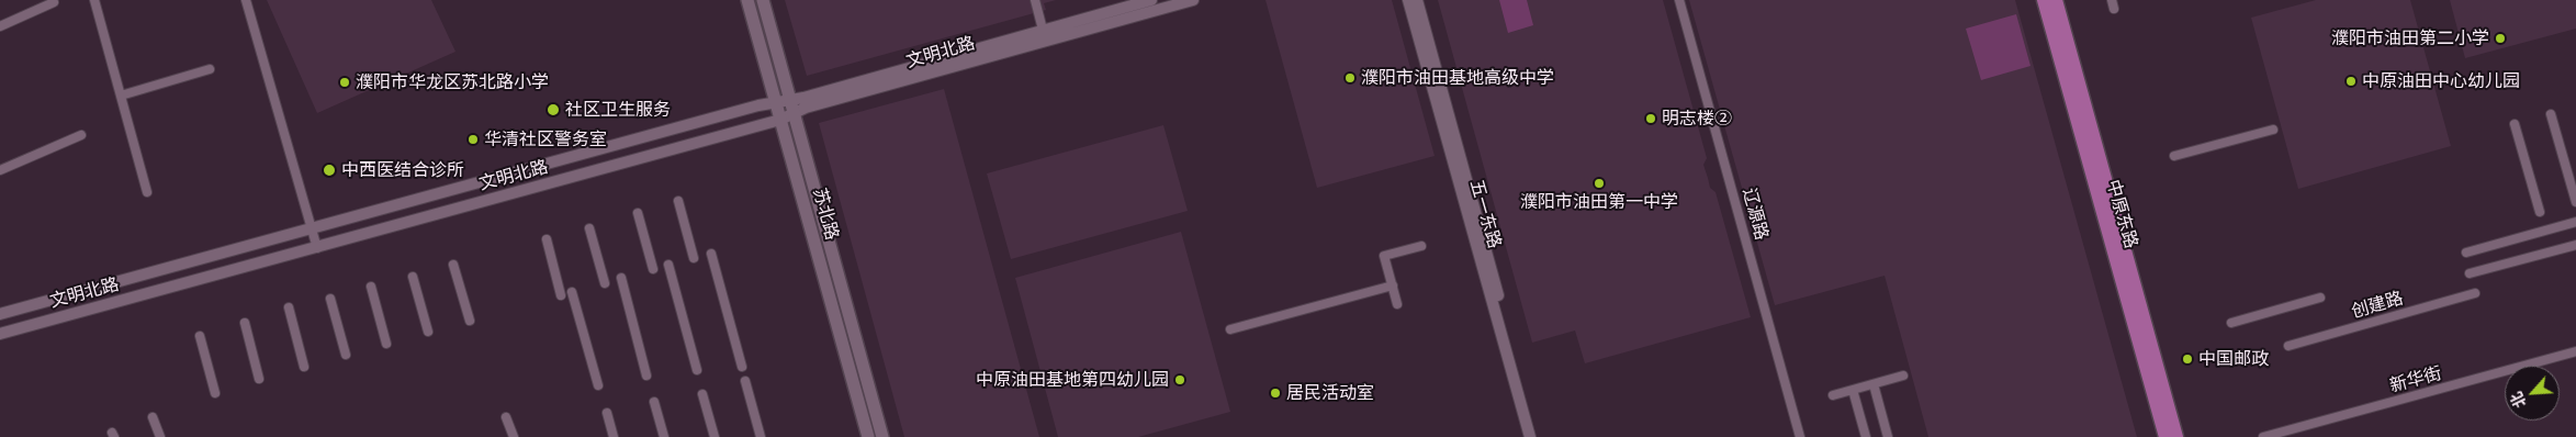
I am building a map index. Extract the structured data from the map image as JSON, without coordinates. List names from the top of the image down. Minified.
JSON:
{"streets":{"main road":["苏北路","中原东路"],"street":["文明北路","五一东路","辽源路","创建路","新华街"]},"crossings":[["文明北路","苏北路"]],"places":["濮阳市油田第二小学","濮阳市油田基地高级中学","中原油田中心幼儿园","濮阳市华龙区苏北路小学","社区卫生服务","明志楼②","华清社区警务室","中西医结合诊所","濮阳市油田第一中学","中国邮政","中原油田基地第四幼儿园","居民活动室"],"north":"bottom left"}
